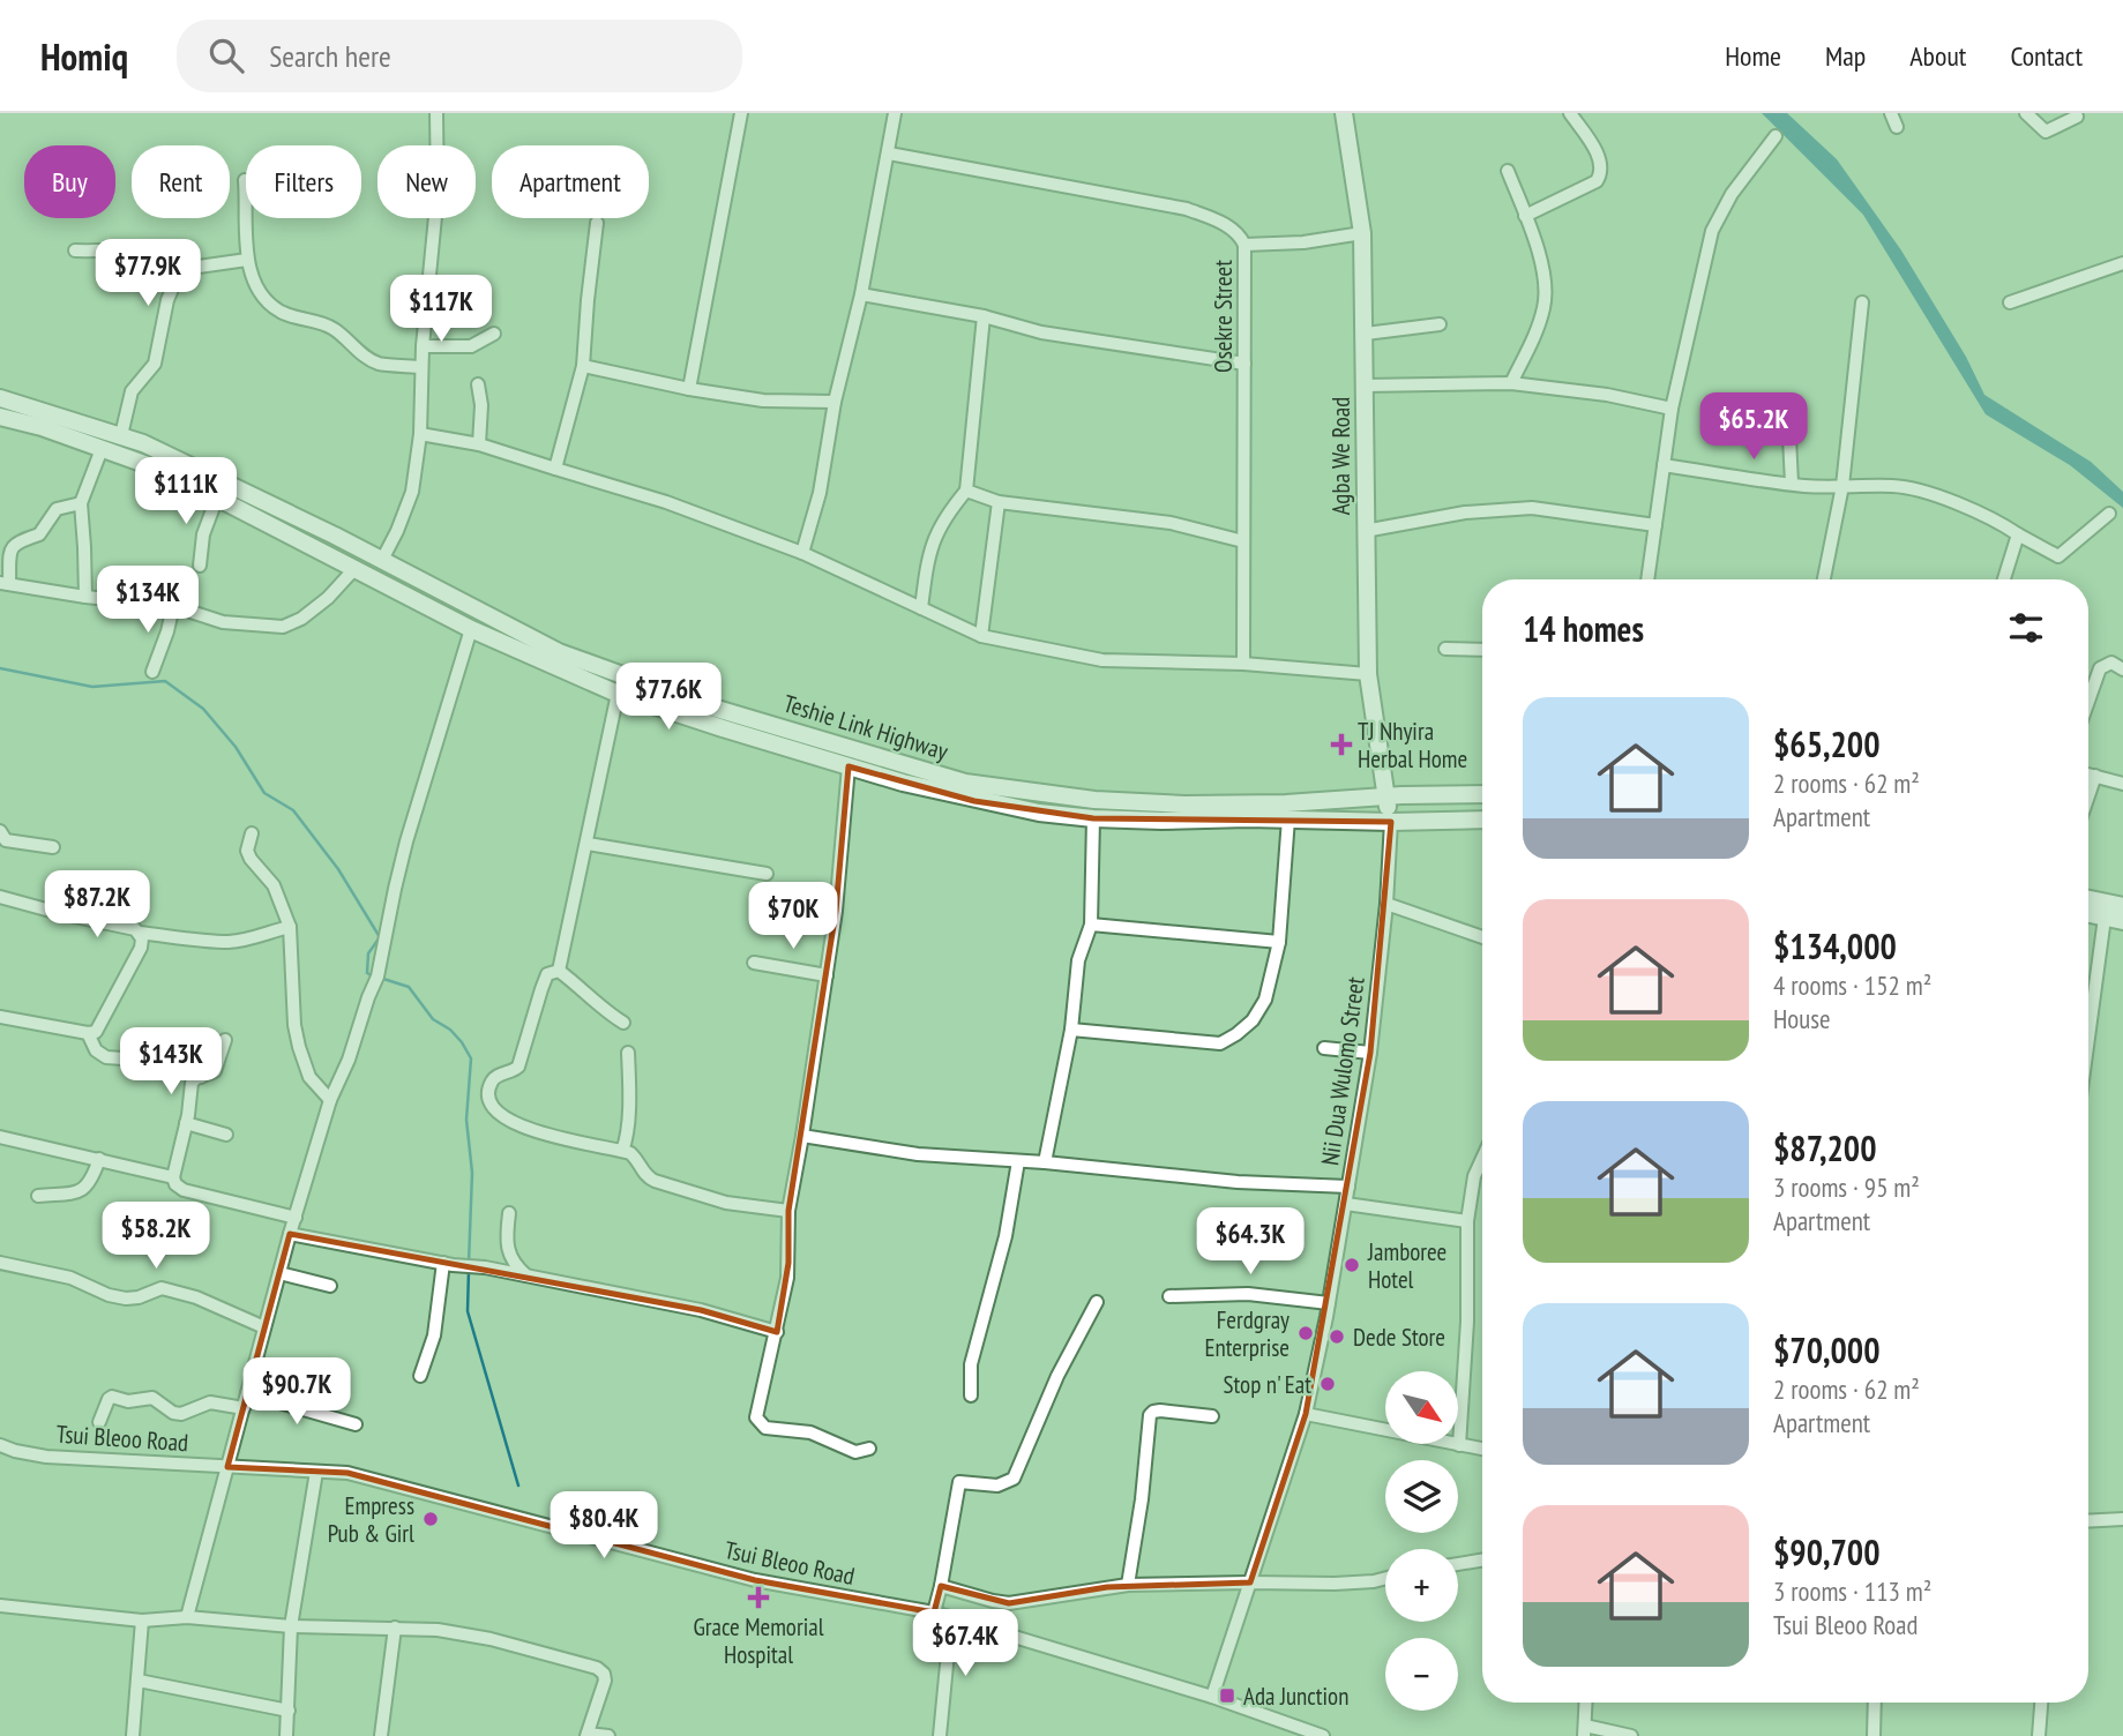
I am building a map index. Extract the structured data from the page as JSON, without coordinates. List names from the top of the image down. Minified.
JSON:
{"streets":{"main road":["Agba We Road","Teshie Link Highway"],"street":["Osekre Street","Nii Dua Wulomo Street","Tsui Bleoo Road"]},"crossings":[["Agba We Road","Teshie Link Highway"],["Agba We Road","Nii Dua Wulomo Street"],["Teshie Link Highway","Nii Dua Wulomo Street"],["Nii Dua Wulomo Street","Tsui Bleoo Road"]],"places":{"health":["TJ Nhyira Herbal Home","Grace Memorial Hospital"],"other":["Jamboree Hotel","Ferdgray Enterprise","Dede Store","Stop n' Eat","Empress Pub & Girl"],"transit":["Ada Junction"]},"north":"bottom right","page":{"header":"Homiq","search":"Search here","nav":["Home","Map","About","Contact"],"chip":["Buy","Rent","Filters","New","Apartment"],"price":["$77.9K","$117K","$65.2K","$111K","$134K","$77.6K","$87.2K","$70K","$143K","$58.2K","$64.3K","$90.7K","$80.4K","$67.4K"],"heading":"14 homes","list":[{"name":"$65,200","note":"2 rooms · 62 m² · Apartment"},{"name":"$134,000","note":"4 rooms · 152 m² · House"},{"name":"$87,200","note":"3 rooms · 95 m² · Apartment"},{"name":"$70,000","note":"2 rooms · 62 m² · Apartment"},{"name":"$90,700","note":"3 rooms · 113 m² · Tsui Bleoo Road"}],"map_buttons":["+","−"]}}
